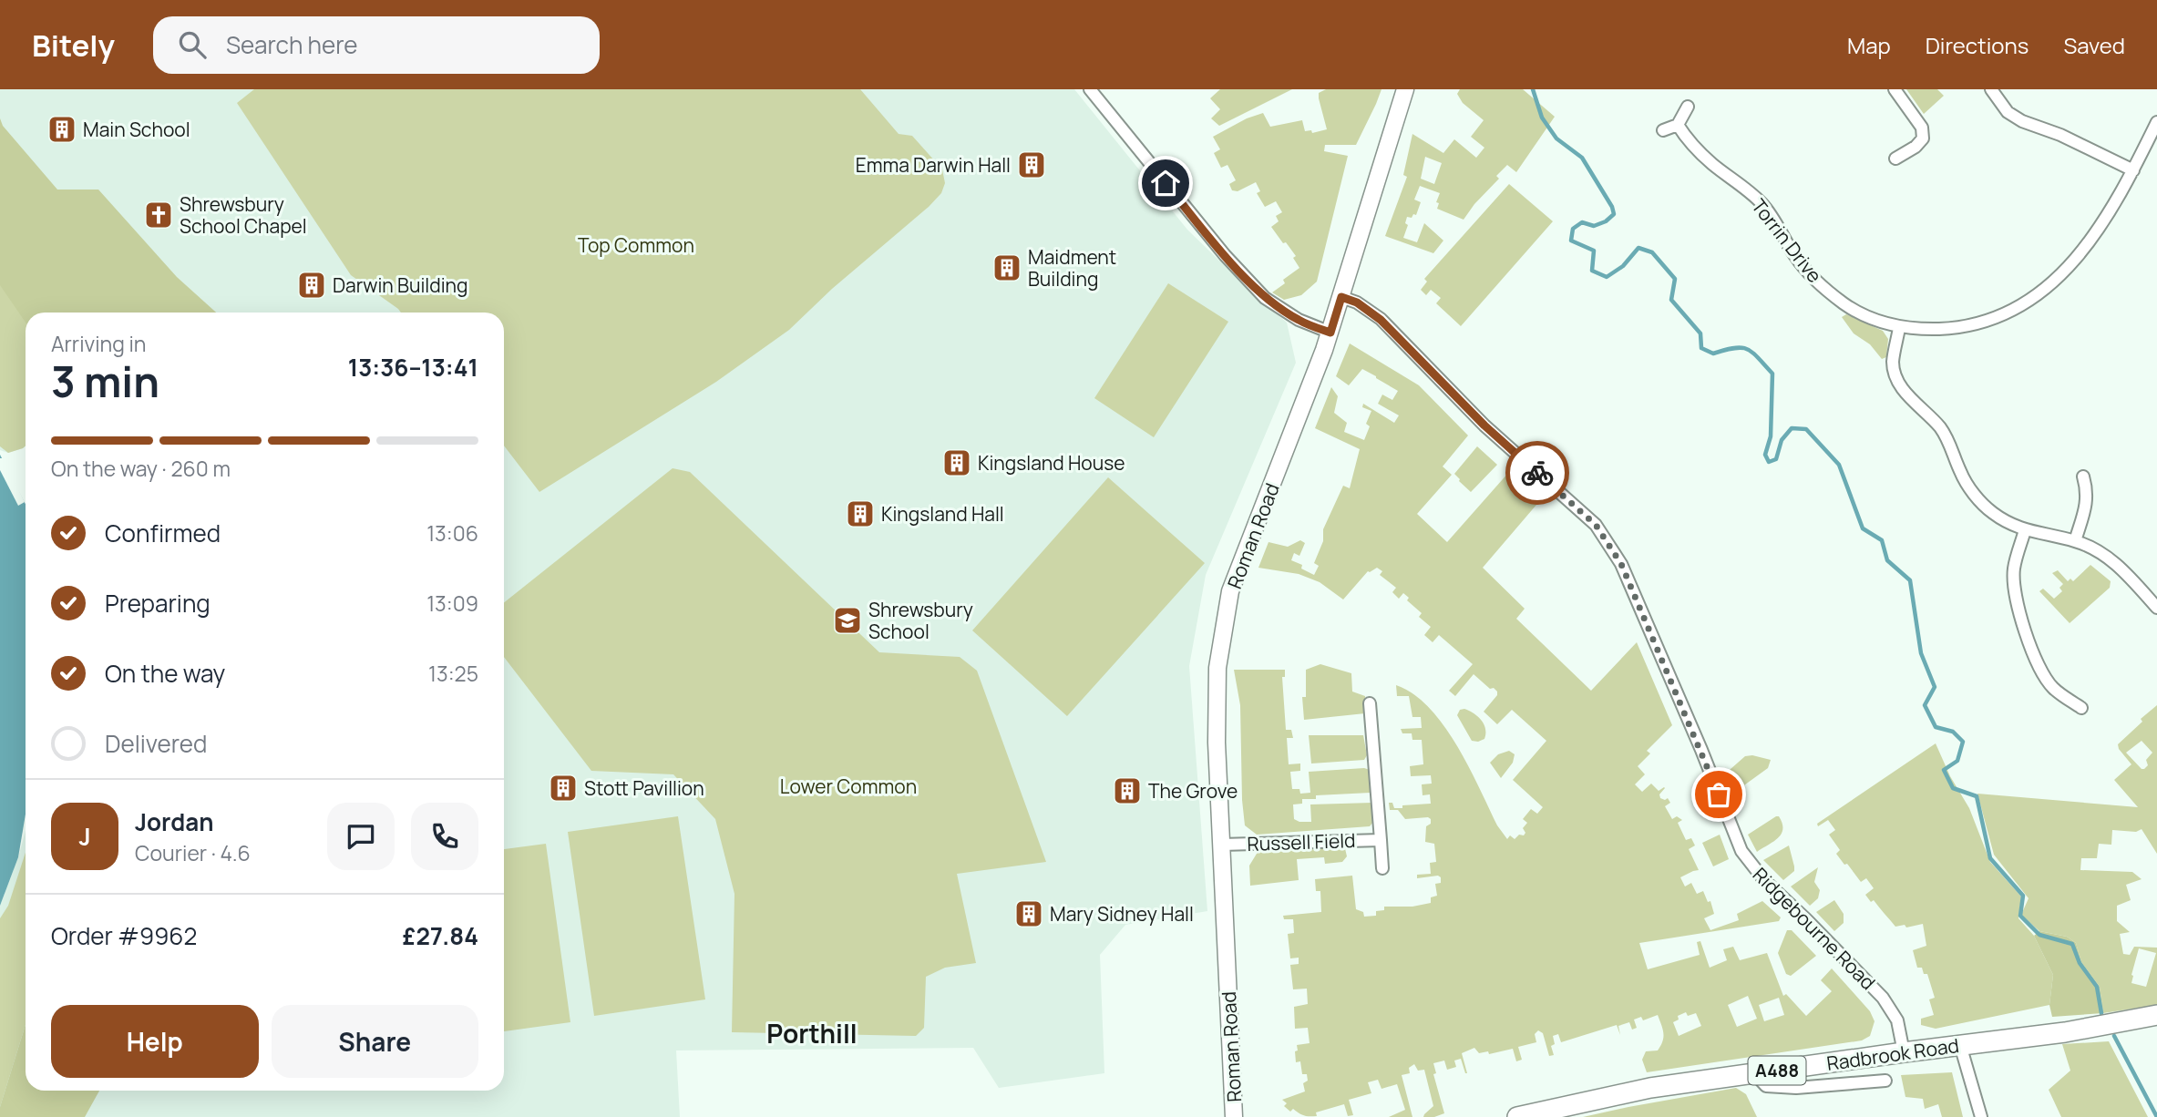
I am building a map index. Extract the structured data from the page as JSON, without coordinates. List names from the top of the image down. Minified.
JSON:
{"streets":{"main road":["Roman Road","Radbrook Road","A488"],"street":["Torrin Drive","Russell Field","Ridgebourne Road"]},"crossings":[["Roman Road","Russell Field"],["Roman Road","Ridgebourne Road"],["Ridgebourne Road","Radbrook Road"]],"districts":["Porthill"],"parks":["Top Common","Lower Common"],"places":{"building":["Main School","Emma Darwin Hall","Maidment Building","Darwin Building","Kingsland House","Kingsland Hall","Stott Pavillion","The Grove","Mary Sidney Hall"],"church":["Shrewsbury School Chapel"],"school or university":["Shrewsbury School"]},"page":{"header":"Bitely","search":"Search here","nav":["Map","Directions","Saved"],"heading":["3 min","Arriving in","13:36–13:41"],"panel":["Jordan","Courier · 4.6","Order #9962","£27.84"],"bar":"On the way · 260 m","list":[["Confirmed","13:06"],["Preparing","13:09"],["On the way","13:25"],"Delivered"],"round":"J","buttons":["Help","Share"]}}
